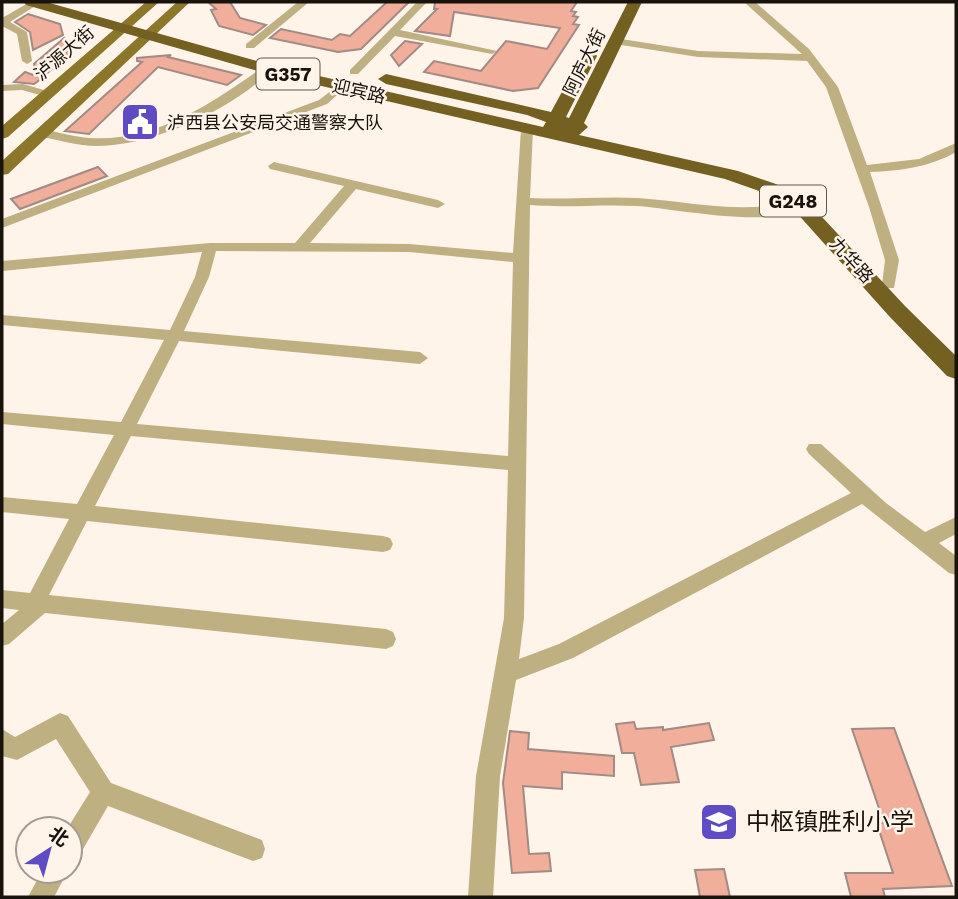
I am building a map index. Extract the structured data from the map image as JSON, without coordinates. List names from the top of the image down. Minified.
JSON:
{"streets":{"highway":["阿庐大街","G357","迎宾路","G248","九华路"],"main road":["泸源大街"]},"crossings":[["泸源大街","G357"],["泸源大街","迎宾路"],["阿庐大街","迎宾路"],["阿庐大街","九华路"],["迎宾路","九华路"]],"places":{"public building":["泸西县公安局交通警察大队"],"school or university":["中枢镇胜利小学"]},"north":"top right"}
